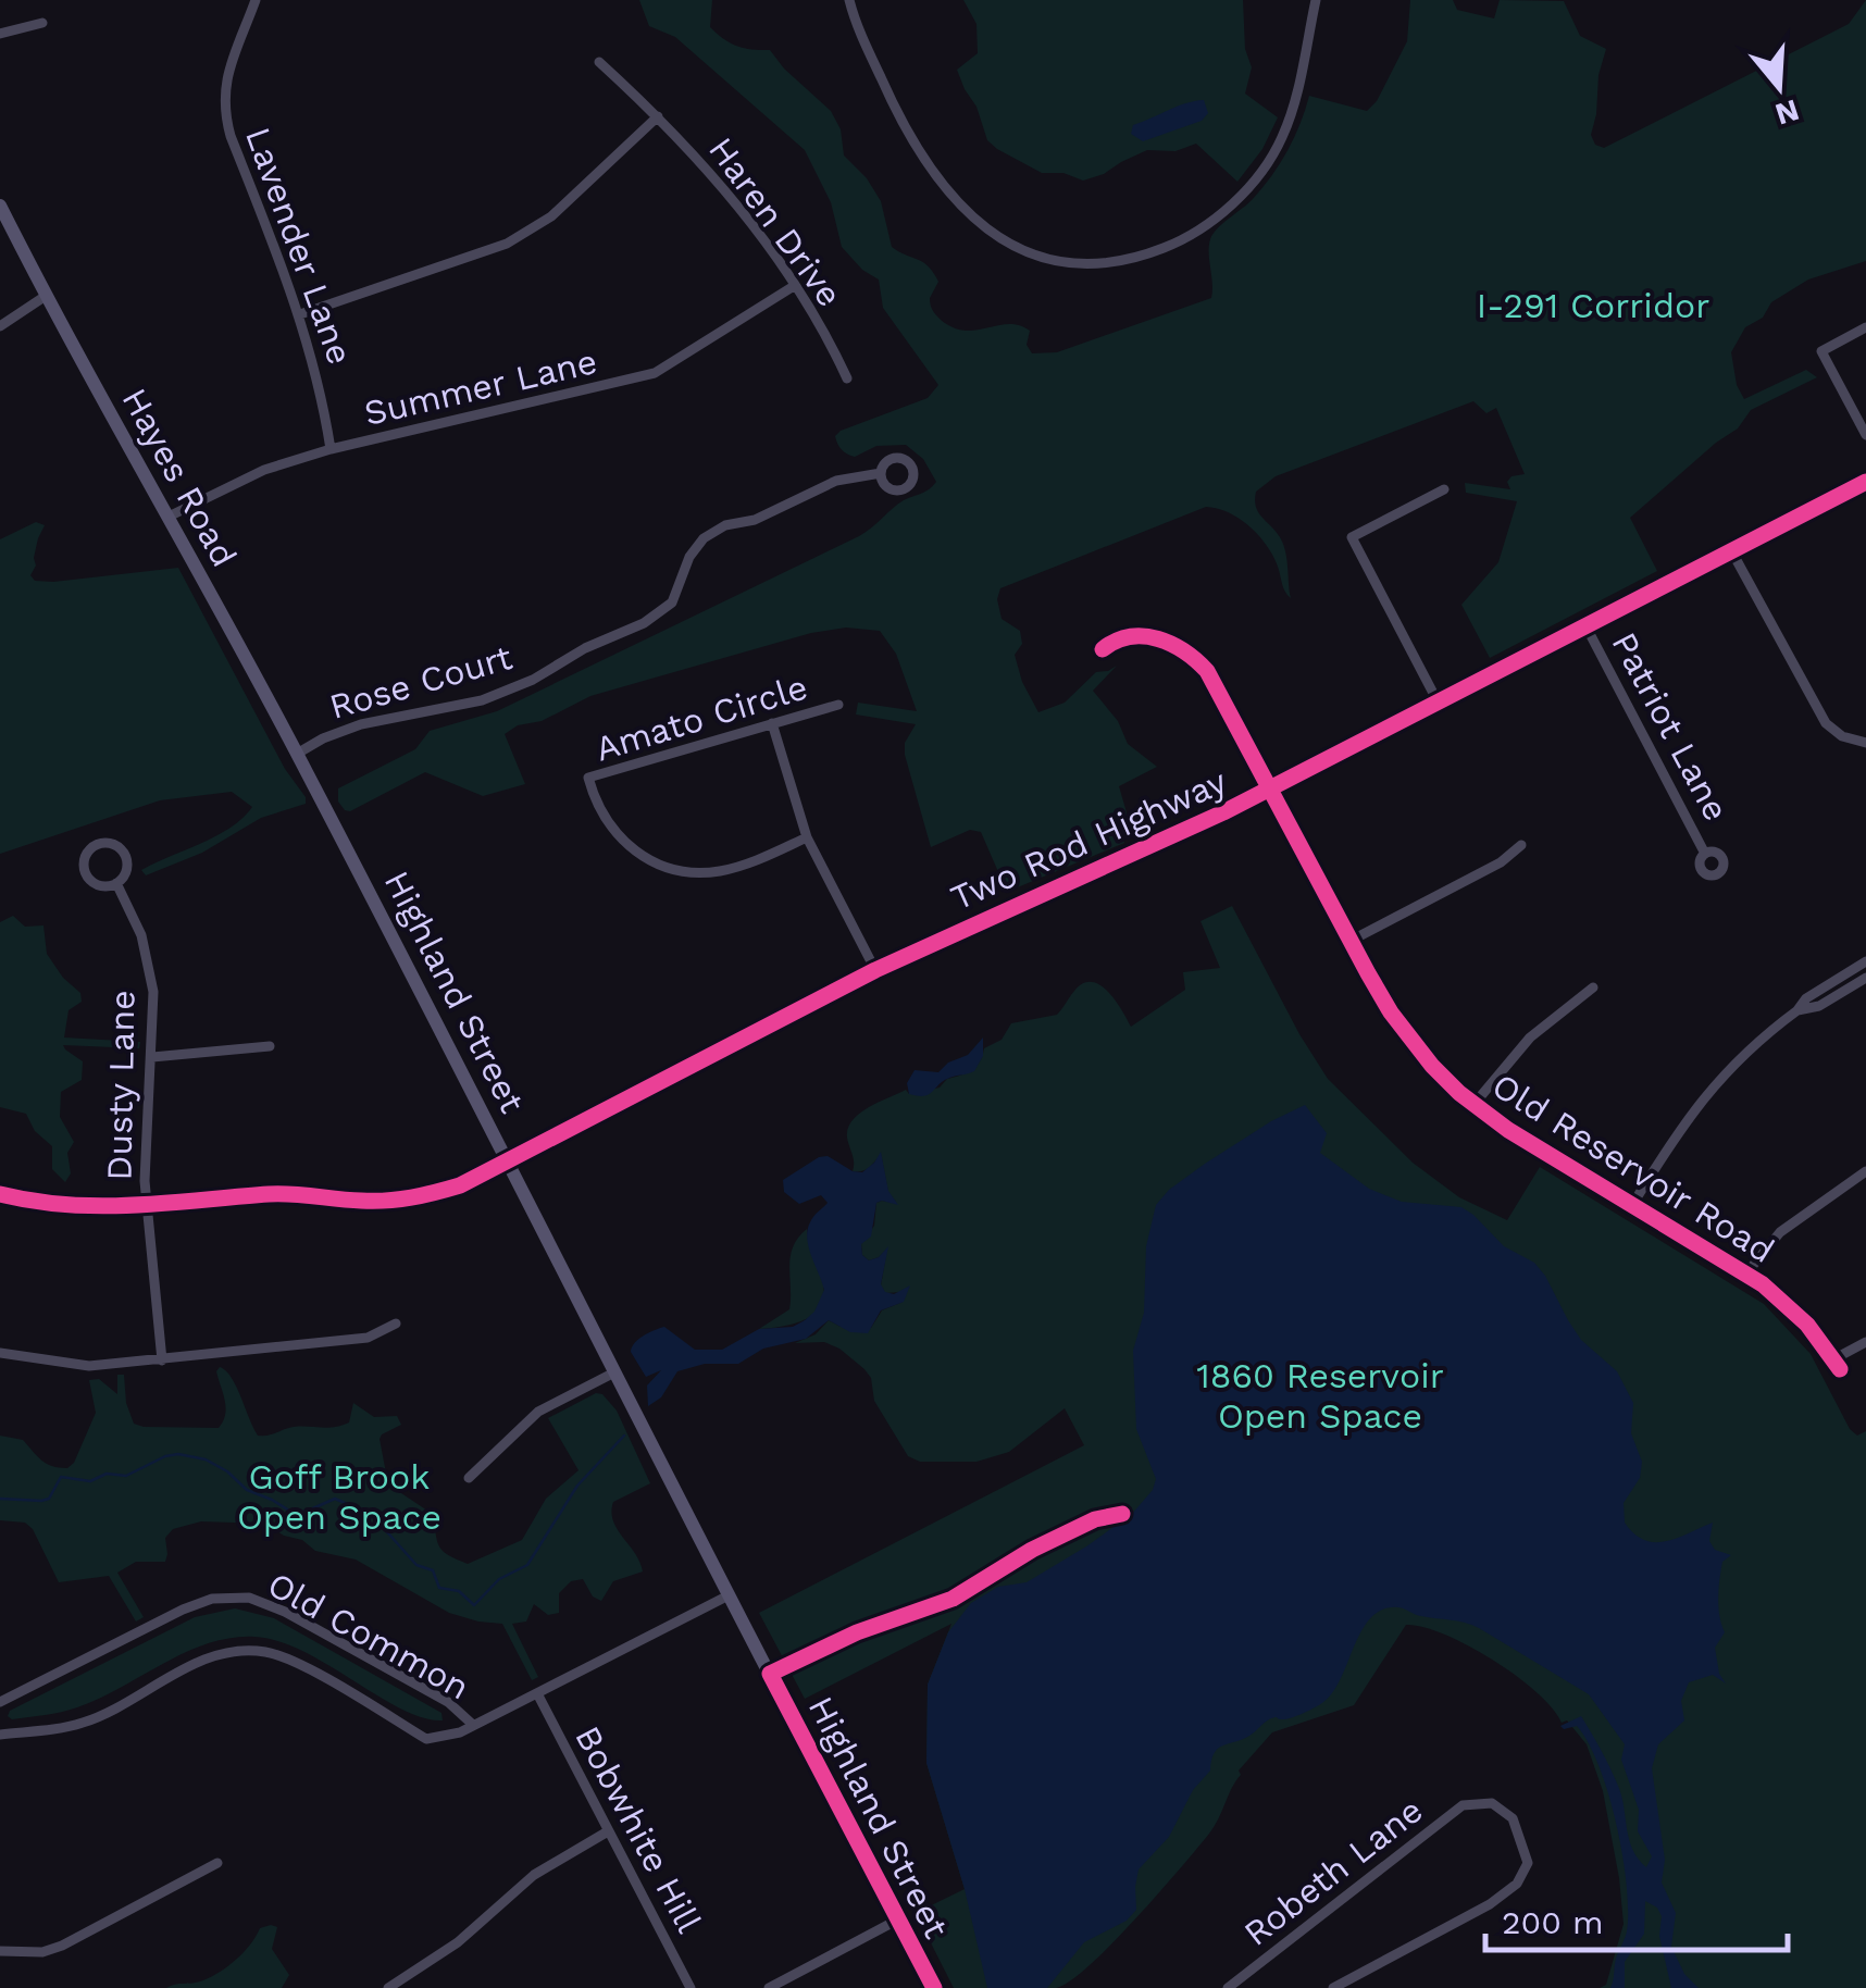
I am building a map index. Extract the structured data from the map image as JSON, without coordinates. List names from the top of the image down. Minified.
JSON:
{"streets":{"main road":["Hayes Road","Highland Street"],"street":["Haren Drive","Lavender Lane","Summer Lane","Rose Court","Amato Circle","Patriot Lane","Two Rod Highway","Dusty Lane","Old Reservoir Road","Old Common","Bobwhite Hill","Robeth Lane"]},"crossings":[["Haren Drive","Summer Lane"],["Lavender Lane","Summer Lane"],["Summer Lane","Hayes Road"],["Hayes Road","Rose Court"],["Hayes Road","Highland Street"],["Patriot Lane","Two Rod Highway"],["Two Rod Highway","Highland Street"],["Two Rod Highway","Dusty Lane"],["Two Rod Highway","Old Reservoir Road"],["Highland Street","Old Common"],["Old Common","Bobwhite Hill"]],"parks":["I-291 Corridor","1860 Reservoir Open Space","Goff Brook Open Space"],"scale_bar":"200 m","north":"bottom"}
